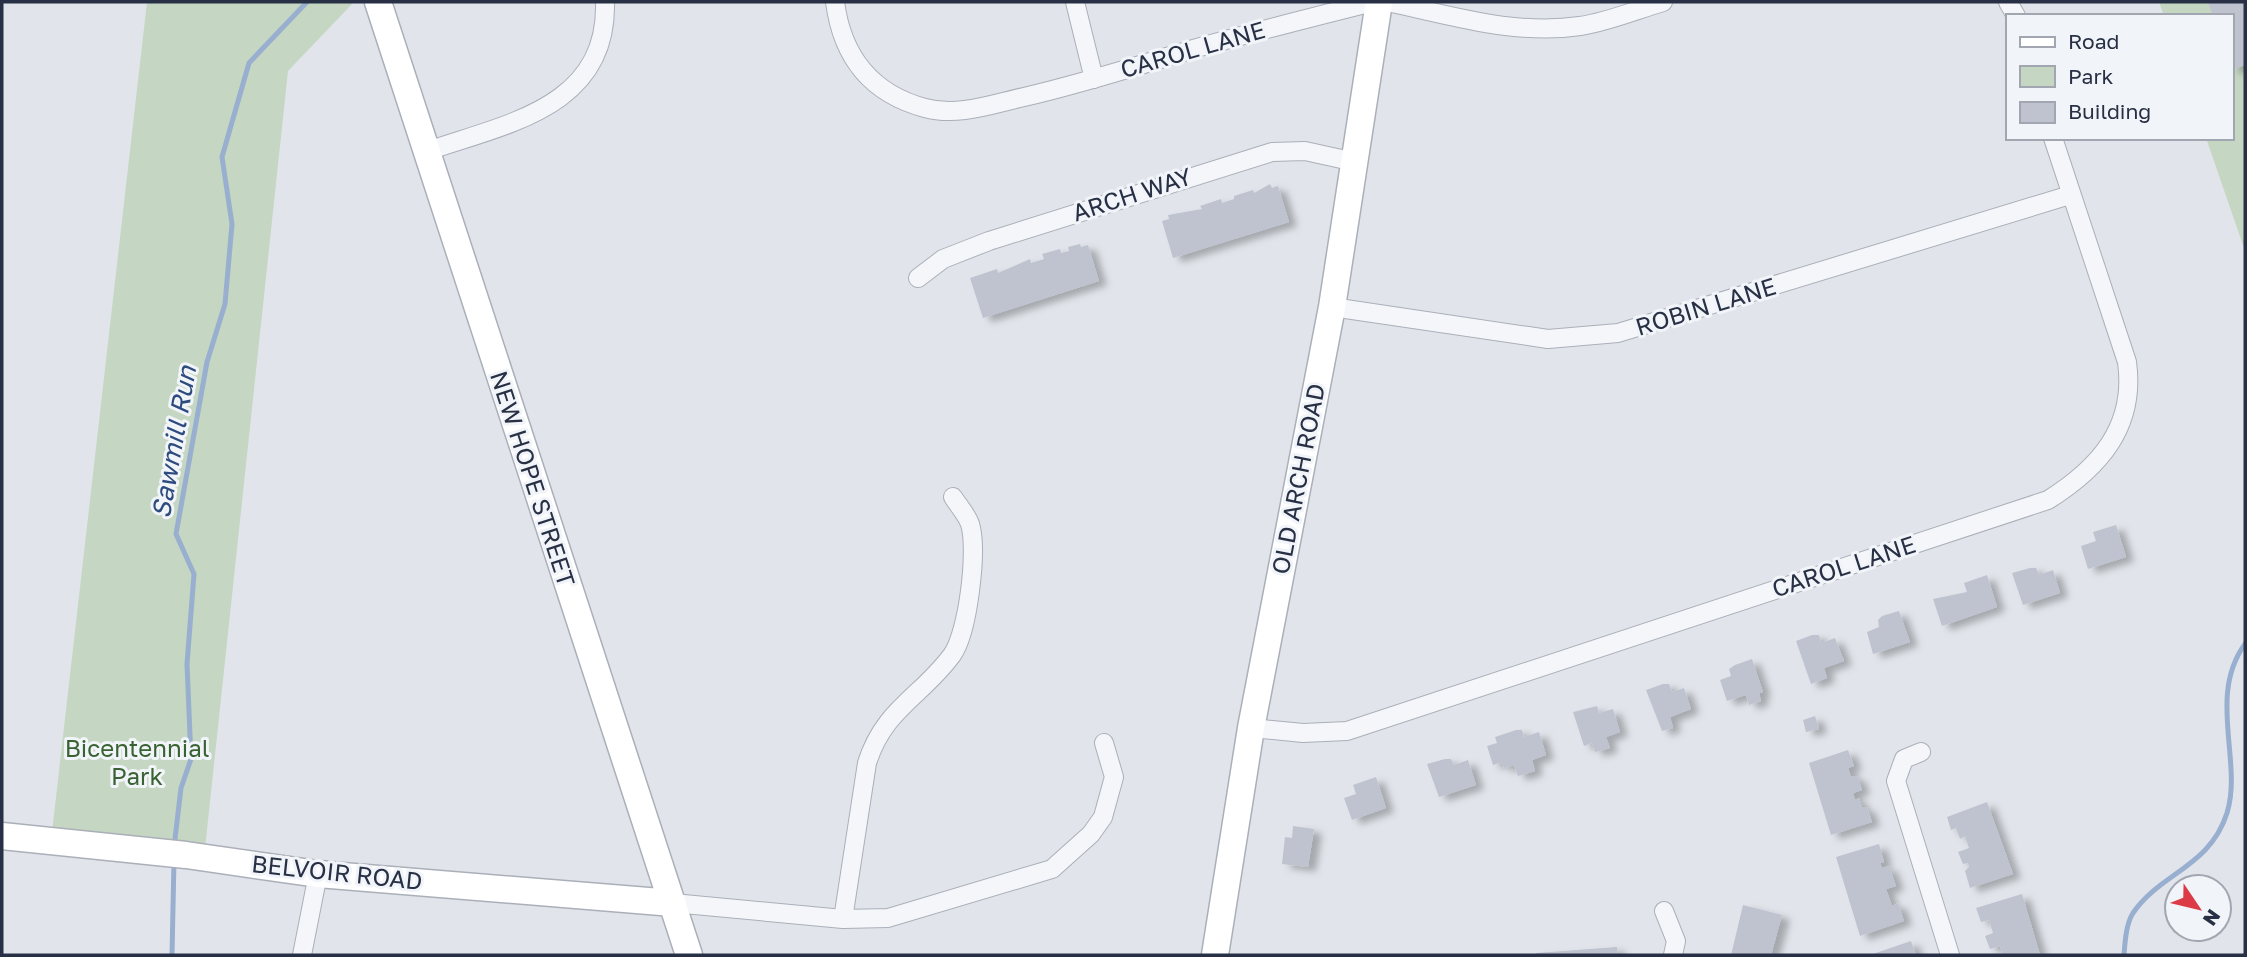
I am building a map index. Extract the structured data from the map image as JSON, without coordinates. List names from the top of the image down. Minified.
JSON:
{"streets":{"street":["CAROL LANE","ARCH WAY","ROBIN LANE","NEW HOPE STREET","OLD ARCH ROAD","BELVOIR ROAD"]},"crossings":[["CAROL LANE","ROBIN LANE"],["CAROL LANE","OLD ARCH ROAD"],["ARCH WAY","OLD ARCH ROAD"],["ROBIN LANE","OLD ARCH ROAD"],["NEW HOPE STREET","BELVOIR ROAD"]],"water":["Sawmill Run"],"parks":["Bicentennial Park"],"legend":["Road","Park","Building"],"north":"bottom right"}
